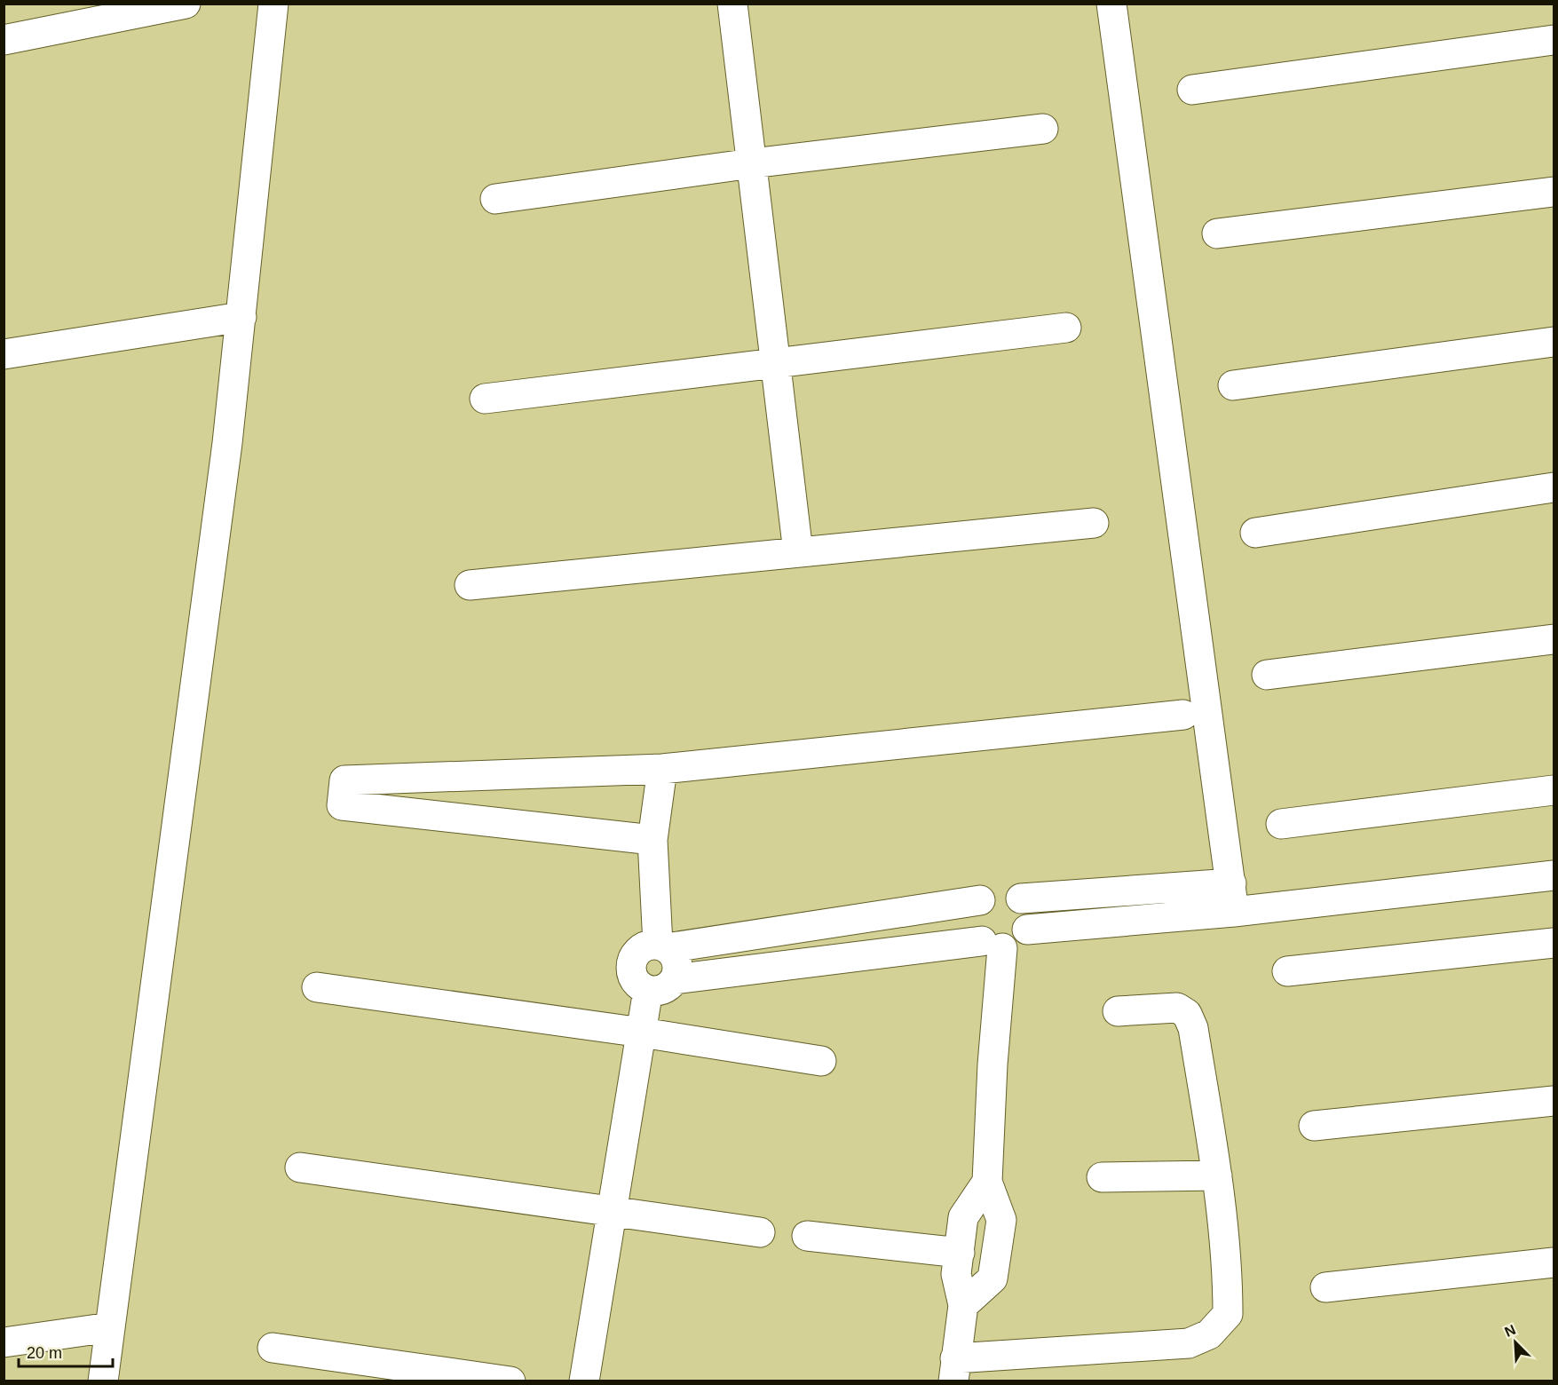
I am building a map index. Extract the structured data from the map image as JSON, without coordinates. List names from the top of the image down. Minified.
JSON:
{"scale_bar":"20 m","north":"top left"}
